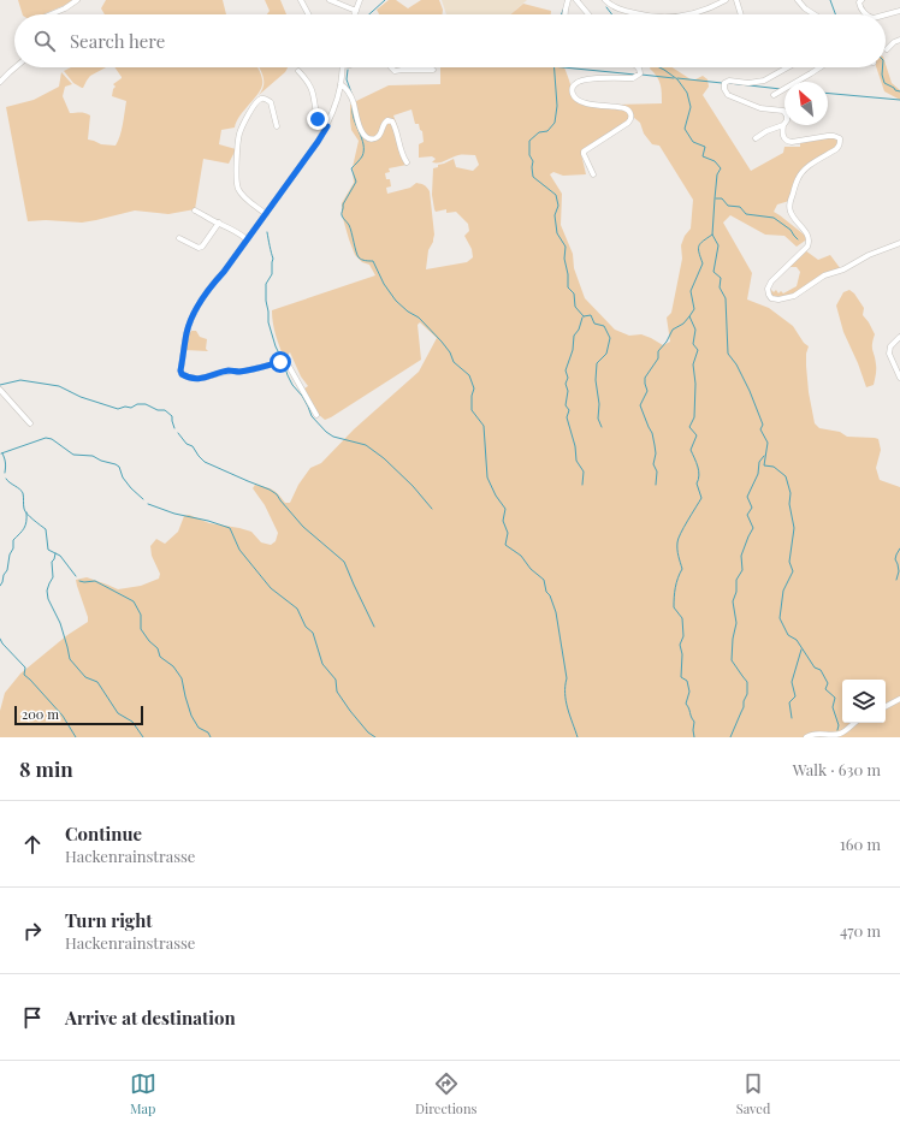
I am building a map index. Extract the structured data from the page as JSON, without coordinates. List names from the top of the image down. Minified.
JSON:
{"scale_bar":"200 m","north":"top left","page":{"search":"Search here","scale":"200 m","heading":["8 min","Walk · 630 m"],"list":[["Continue","Hackenrainstrasse","160 m"],["Turn right","Hackenrainstrasse","470 m"],"Arrive at destination"],"nav":["Map","Directions","Saved"]}}
